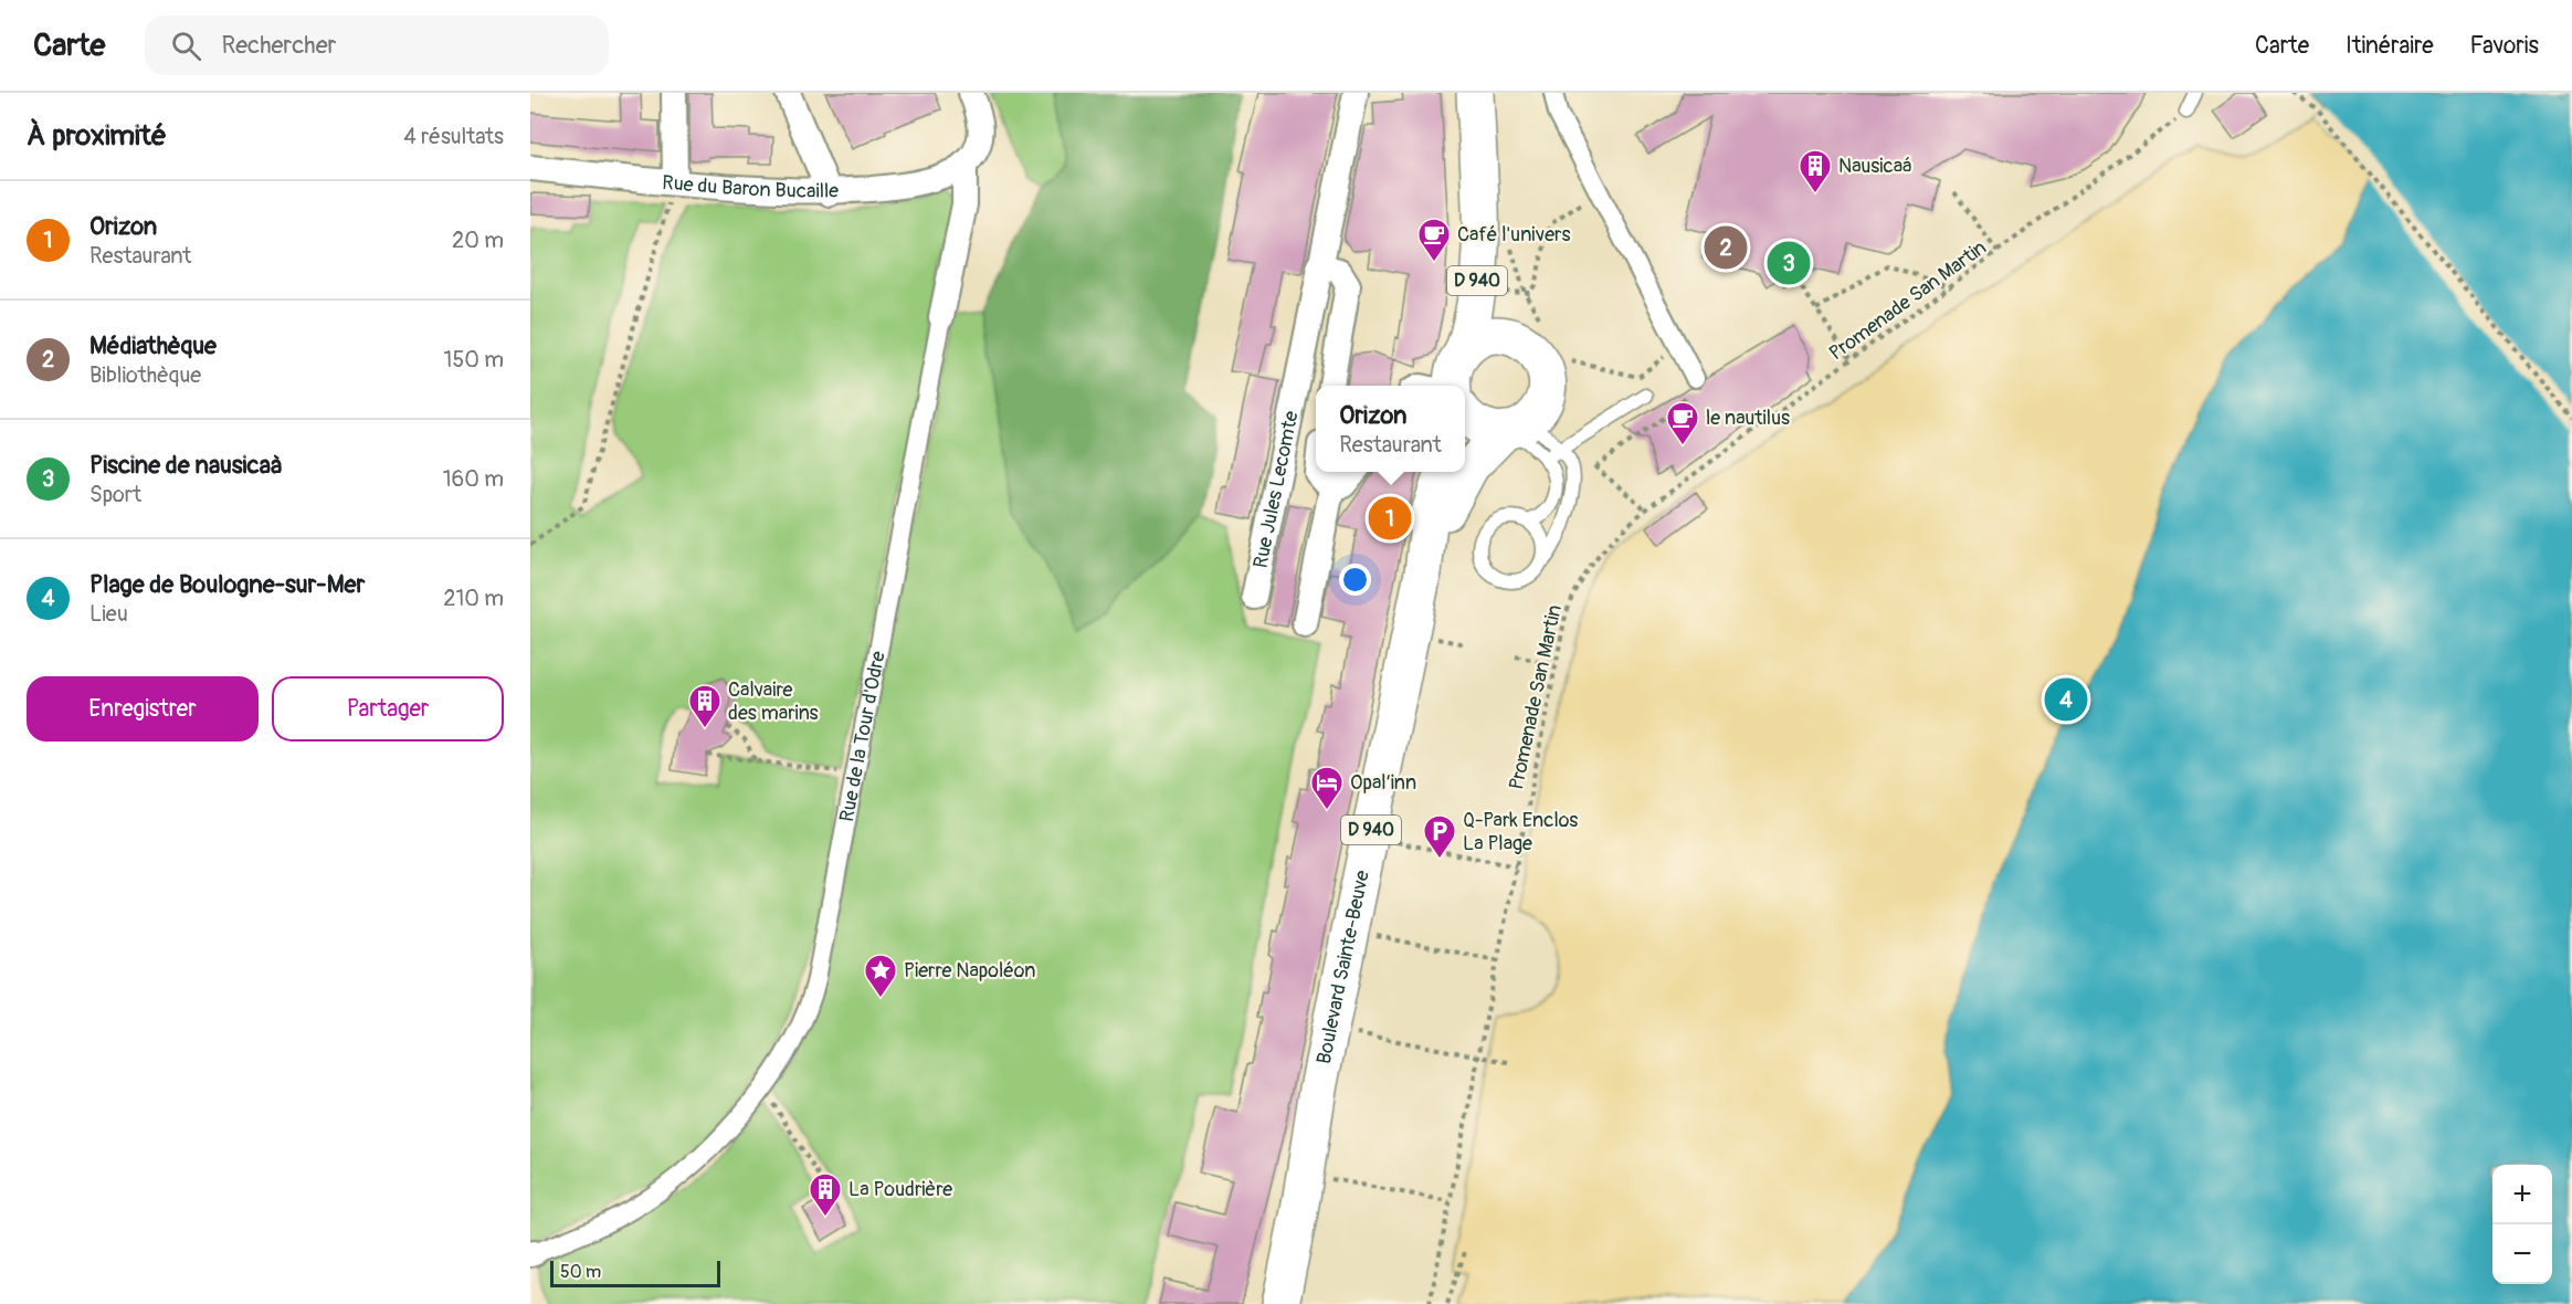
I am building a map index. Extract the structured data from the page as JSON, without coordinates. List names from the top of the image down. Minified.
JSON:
{"streets":{"main road":["D 940","Boulevard Sainte-Beuve"],"street":["Rue du Baron Bucaille","Rue Jules Lecomte","Rue de la Tour d'Odre"],"path":["Promenade San Martin"]},"crossings":[["Rue du Baron Bucaille","Rue de la Tour d'Odre"]],"places":{"building":["Nausicaá","Calvaire des marins","La Poudrière"],"cafe":["Café l'univers","le nautilus"],"hotel":["Opal’inn"],"parking":["Q-Park Enclos La Plage"],"place":["Pierre Napoléon"]},"scale_bar":"50 m","page":{"header":"Carte","search":"Rechercher","nav":["Carte","Itinéraire","Favoris"],"heading":["À proximité","4 résultats"],"list":[{"mark":"1","name":"Orizon","note":"Restaurant","value":"20 m"},{"mark":"2","name":"Médiathèque","note":"Bibliothèque","value":"150 m"},{"mark":"3","name":"Piscine de nausicaà","note":"Sport","value":"160 m"},{"mark":"4","name":"Plage de Boulogne-sur-Mer","note":"Lieu","value":"210 m"}],"pins":["2","3","1","4"],"popup":["Orizon","Restaurant"],"buttons":["Enregistrer","Partager"],"map_buttons":["+","−"],"scale":"50 m"}}
